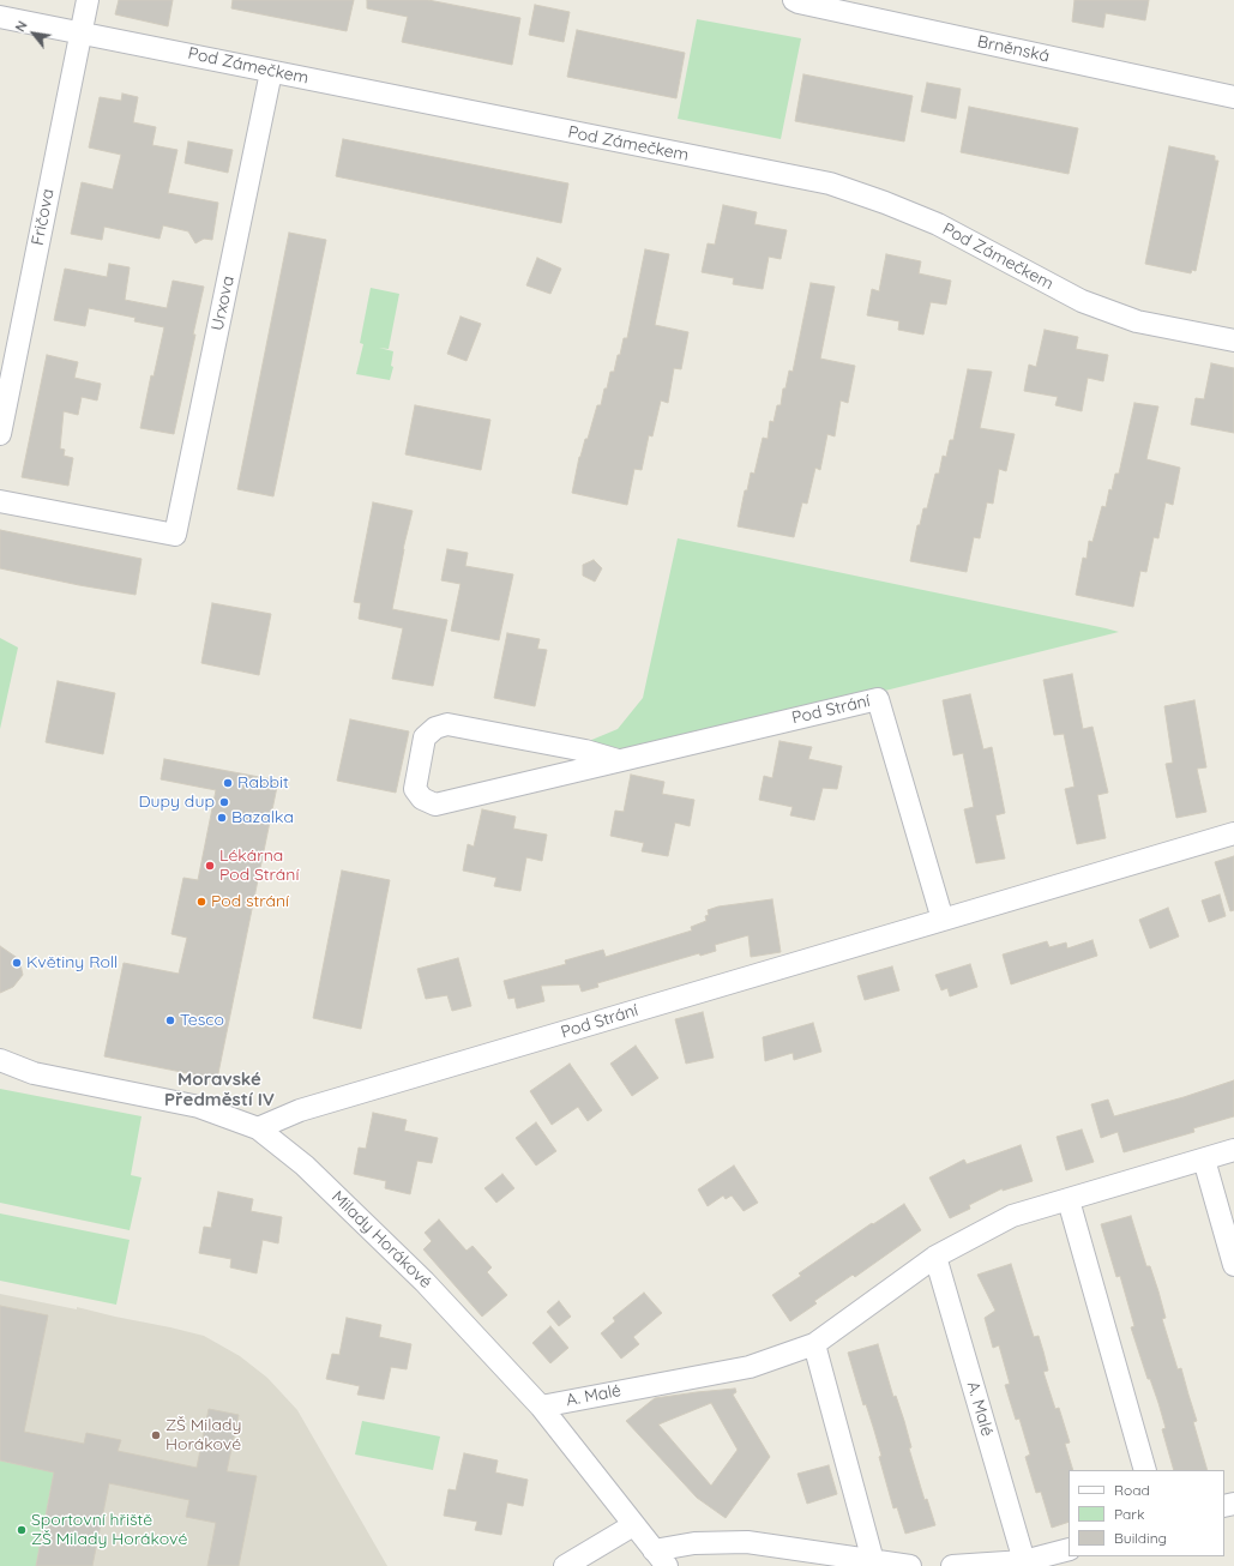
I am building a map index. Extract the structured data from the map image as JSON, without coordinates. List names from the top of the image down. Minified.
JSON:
{"streets":{"street":["Brněnská","Pod Zámečkem","Fričova","Urxova","Pod Strání","Milady Horákové","A. Malé"]},"crossings":[["Pod Zámečkem","Fričova"],["Pod Zámečkem","Urxova"],["Pod Strání","Milady Horákové"],["Milady Horákové","A. Malé"]],"districts":["Moravské Předměstí IV"],"places":["Rabbit","Dupy dup","Bazalka","Lékárna Pod Strání","Pod strání","Květiny Roll","Tesco","ZŠ Milady Horákové","Sportovní hřiště ZŠ Milady Horákové"],"legend":["Road","Park","Building"],"north":"top left"}
